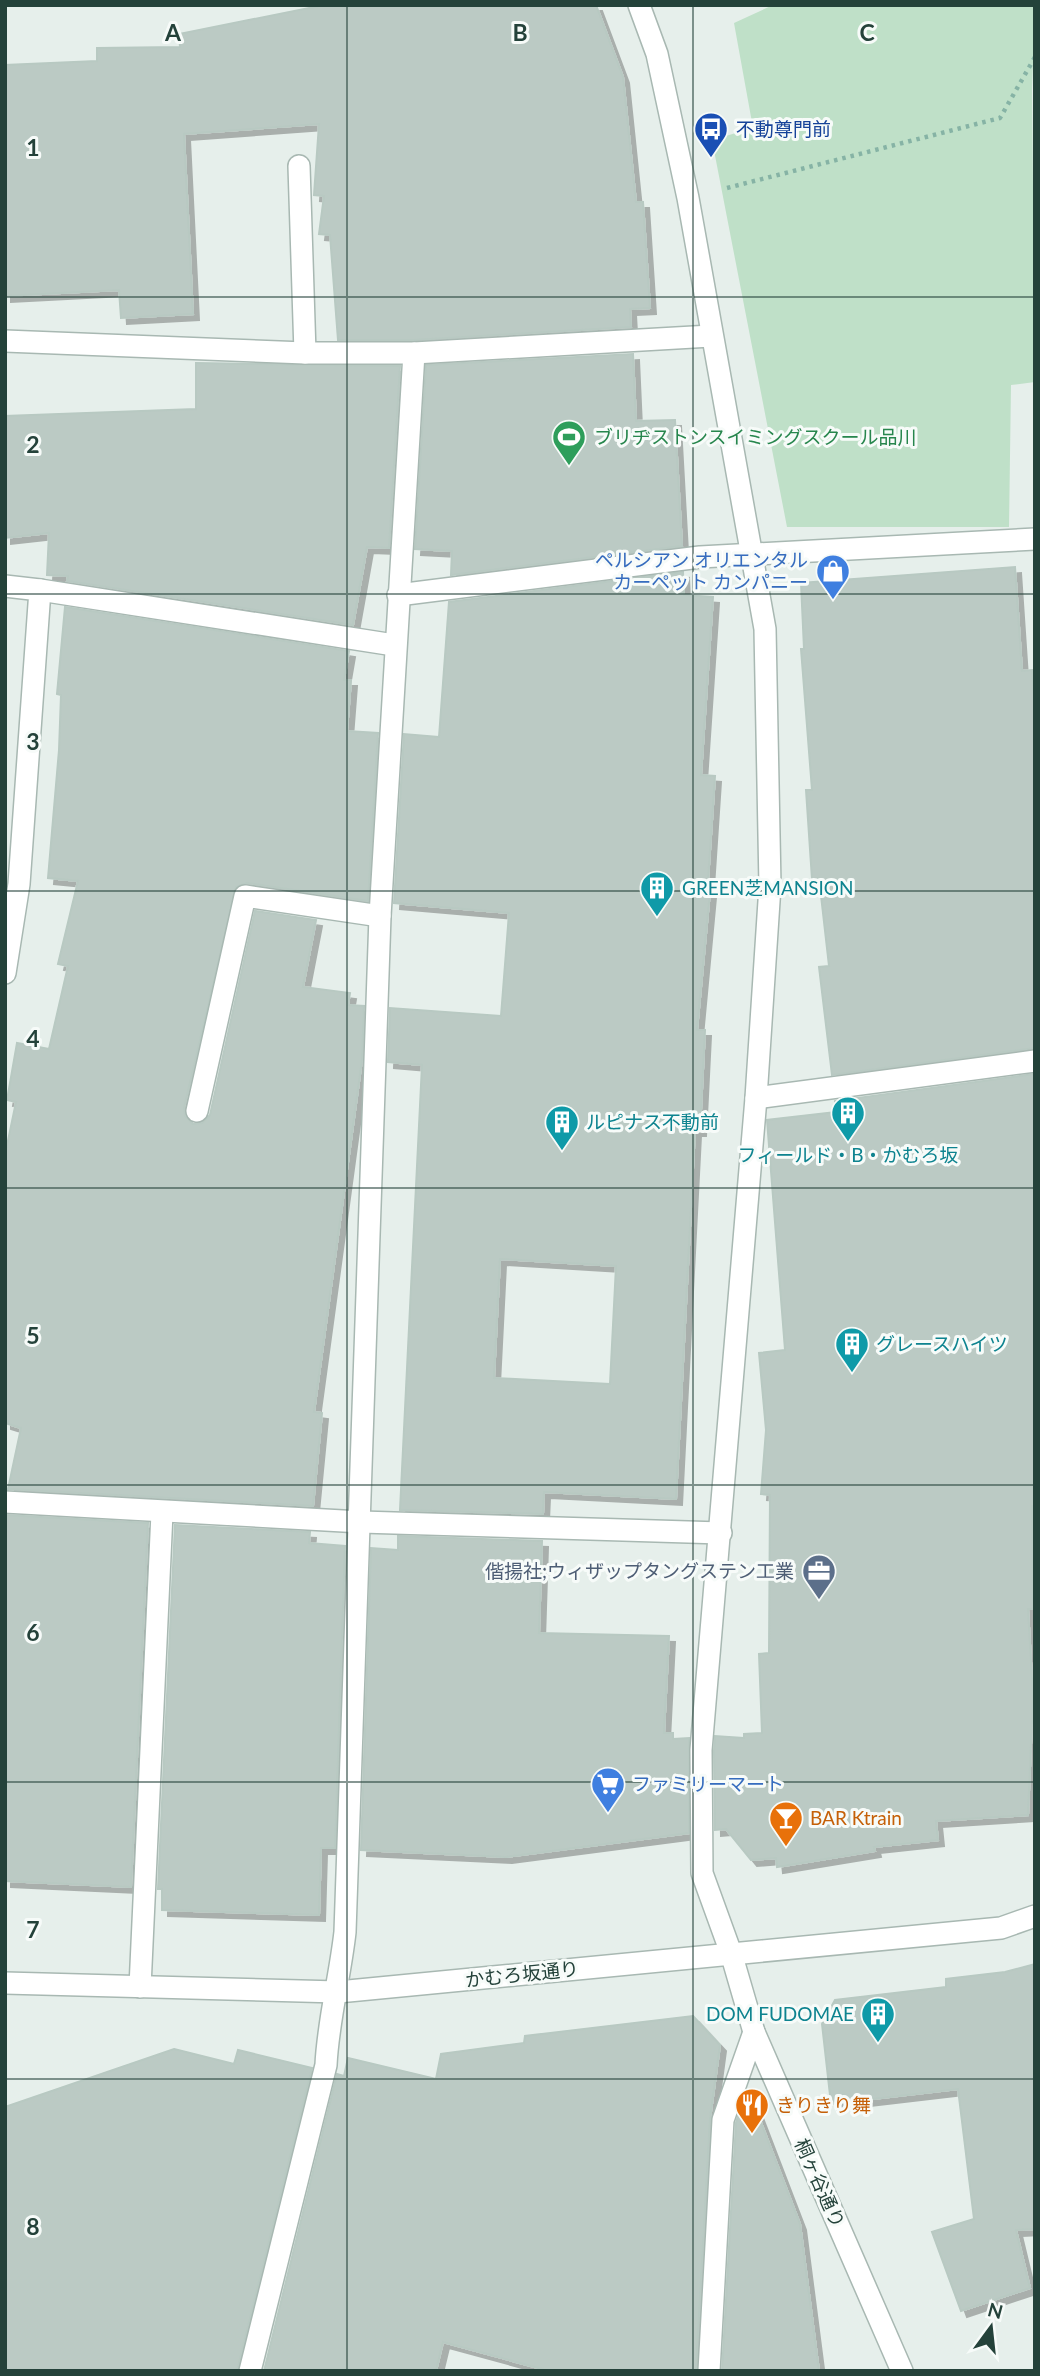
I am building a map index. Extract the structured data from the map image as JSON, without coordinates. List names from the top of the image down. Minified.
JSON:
{"streets":{"street":["かむろ坂通り","桐ヶ谷通り"]},"crossings":[["かむろ坂通り","桐ヶ谷通り"]],"places":{"bus stop":["不動尊門前"],"sports":["ブリヂストンスイミングスクール品川"],"shop":["ペルシアン オリエンタル カーペット カンパニー"],"building":["GREEN芝MANSION","フィールド・B・かむろ坂","ルピナス不動前","グレースハイツ","DOM FUDOMAE"],"office":["偕揚社;ウィザップタングステン工業"],"supermarket":["ファミリーマート"],"bar":["BAR Ktrain"],"restaurant":["きりきり舞"]},"north":"top","grid":{"columns":["A","B","C"],"rows":["1","2","3","4","5","6","7","8"]}}
